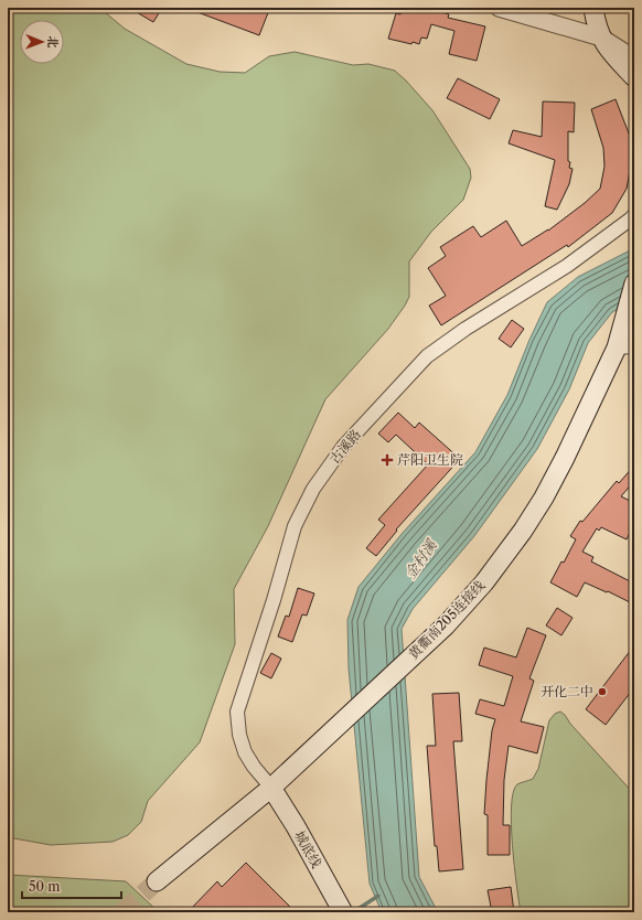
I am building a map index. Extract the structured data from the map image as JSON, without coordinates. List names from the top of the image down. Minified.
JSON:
{"streets":{"main road":["黄衢南205连接线","城底线"],"street":["古溪路"]},"crossings":[["古溪路","黄衢南205连接线"],["古溪路","城底线"],["黄衢南205连接线","城底线"]],"water":["金村溪"],"places":{"health":["芹阳卫生院"],"other":["开化二中"]},"scale_bar":"50 m","north":"right"}
